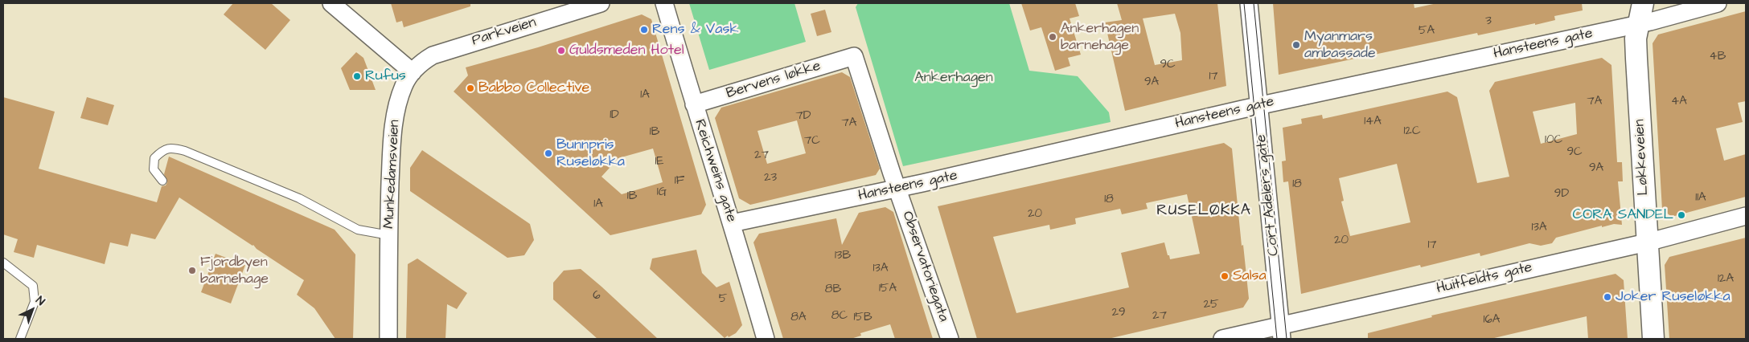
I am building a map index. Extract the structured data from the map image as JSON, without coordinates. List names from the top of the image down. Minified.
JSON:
{"streets":{"street":["Parkveien","Hansteens gate","Bervens løkke","Løkkeveien","Reichweins gate","Munkedamsveien","Cort Adelers gate","Observatoriegata","Huitfeldts gate"]},"crossings":[["Parkveien","Munkedamsveien"],["Hansteens gate","Løkkeveien"],["Hansteens gate","Reichweins gate"],["Hansteens gate","Cort Adelers gate"],["Hansteens gate","Observatoriegata"],["Bervens løkke","Reichweins gate"],["Bervens løkke","Observatoriegata"],["Løkkeveien","Huitfeldts gate"],["Cort Adelers gate","Huitfeldts gate"]],"districts":["RUSELØKKA"],"parks":["Ankerhagen"],"places":["Rens & Vask","Ankerhagen barnehage","Myanmars ambassade","Guldsmeden Hotel","Rufus","Babbo Collective","Bunnpris Ruseløkka","CORA SANDEL","Fjordbyen barnehage","Salsa","Joker Ruseløkka"],"house_numbers":["3","5A","4B","9C","17","9A","1A","7A","4A","1D","7D","14A","7A","12C","1B","10C","7C","9C","27","1E","9A","23","1F","18","1G","9D","1B","11A","18","1A","20","13A","20","17","13B","13A","12A","15A","8B","6","5","25","29","8C","27","8A","15B","16A"],"north":"top right"}
